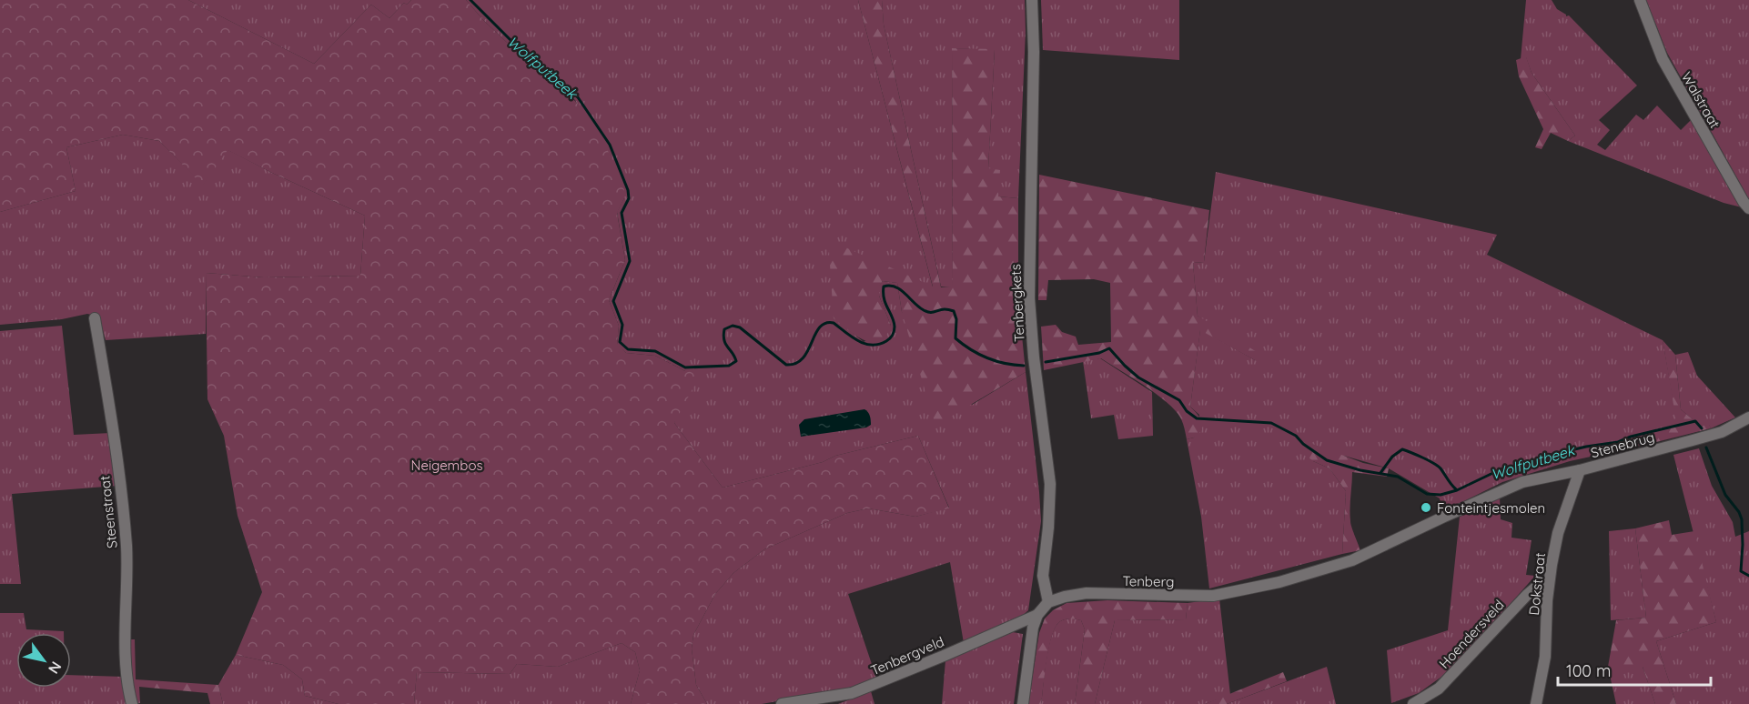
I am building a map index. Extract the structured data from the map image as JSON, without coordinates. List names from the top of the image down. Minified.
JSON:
{"streets":{"street":["Walstraat","Tenbergkets","Stenebrug","Steenstraat","Tenberg","Dokstraat","Hoendersveld","Tenbergveld"]},"crossings":[["Tenbergkets","Tenberg"],["Stenebrug","Tenberg"],["Stenebrug","Dokstraat"],["Dokstraat","Hoendersveld"]],"water":["Wolfputbeek"],"parks":["Neigembos"],"places":["Fonteintjesmolen"],"scale_bar":"100 m","north":"bottom right"}
